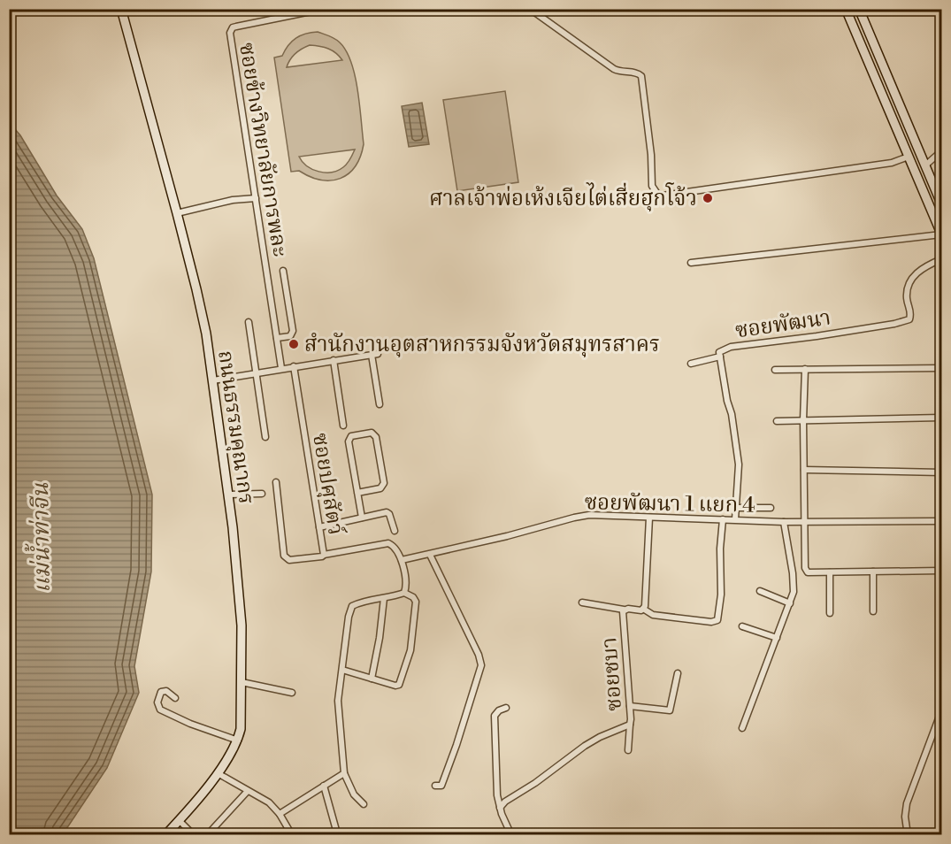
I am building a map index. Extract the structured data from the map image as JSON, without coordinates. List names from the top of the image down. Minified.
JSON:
{"streets":{"street":["ซอยข้างวิทยาลัยการพละ","ซอยพัฒนา","ถนนธรรมคุณากร","ซอยปศุสัตว์","ซอยพัฒนา 1 แยก 4","ซอยชบา"]},"crossings":[["ซอยพัฒนา","ซอยพัฒนา 1 แยก 4"]],"water":["แม่น้ำท่าจีน"],"places":["ศาลเจ้าพ่อเห้งเจียไต่เสี่ยฮุกโจ้ว","สำนักงานอุตสาหกรรมจังหวัดสมุทรสาคร"]}
